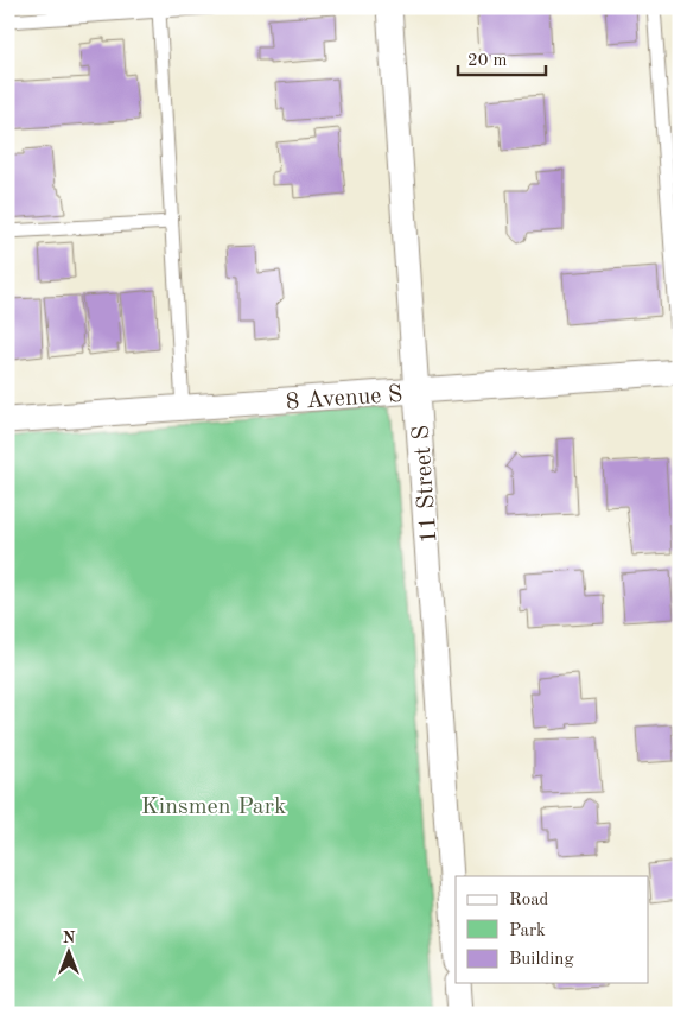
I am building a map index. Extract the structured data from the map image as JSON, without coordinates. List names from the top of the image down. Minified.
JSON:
{"streets":{"street":["8 Avenue S","11 Street S"]},"crossings":[["8 Avenue S","11 Street S"]],"parks":["Kinsmen Park"],"legend":["Road","Park","Building"],"scale_bar":"20 m","north":"top"}
